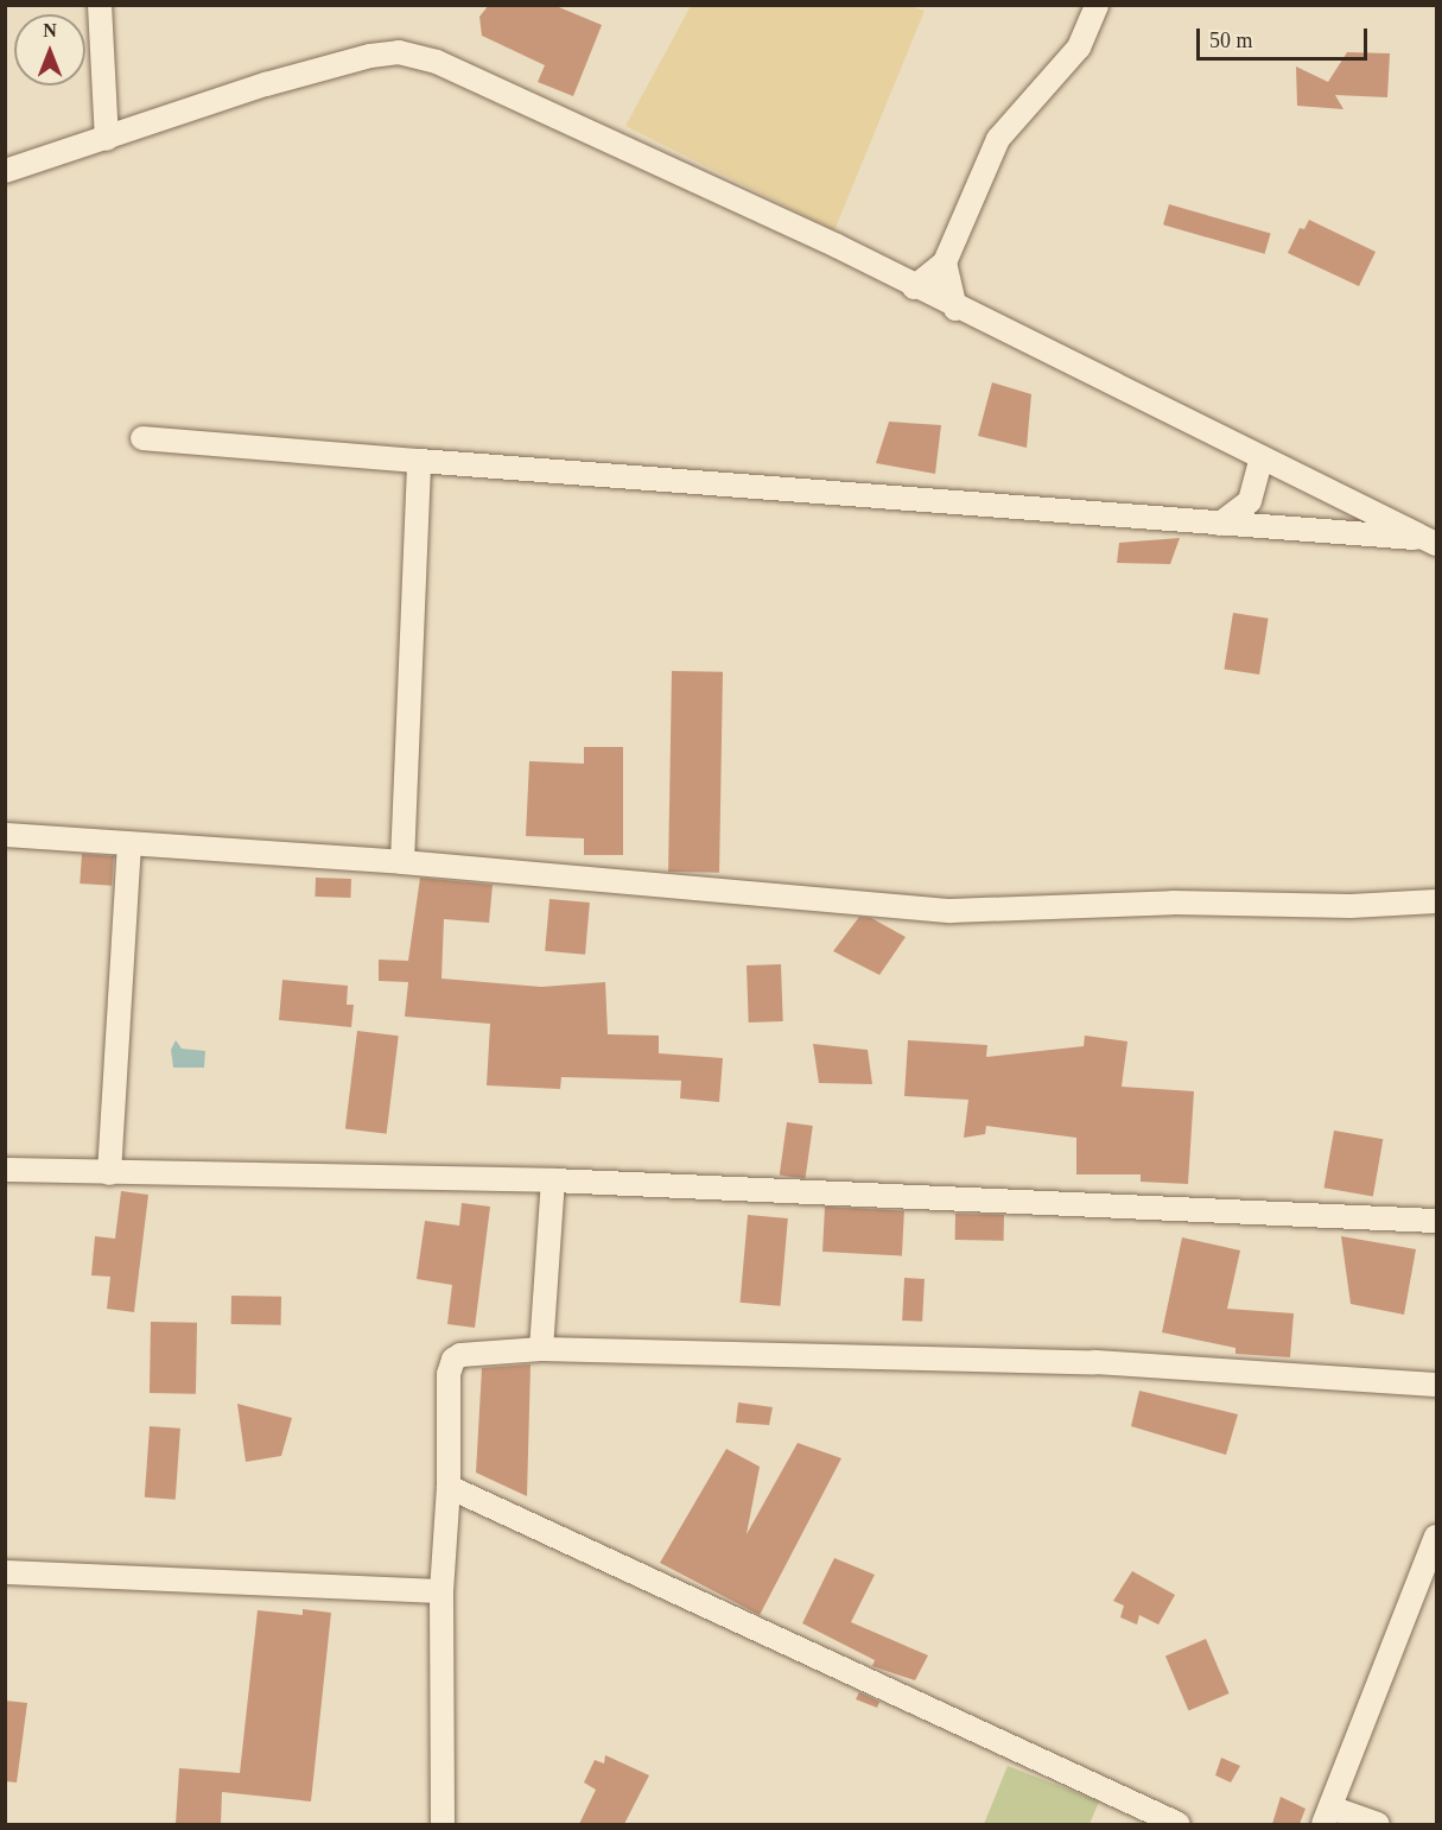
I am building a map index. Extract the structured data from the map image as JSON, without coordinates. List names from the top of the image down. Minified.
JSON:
{"scale_bar":"50 m","north":"top"}
